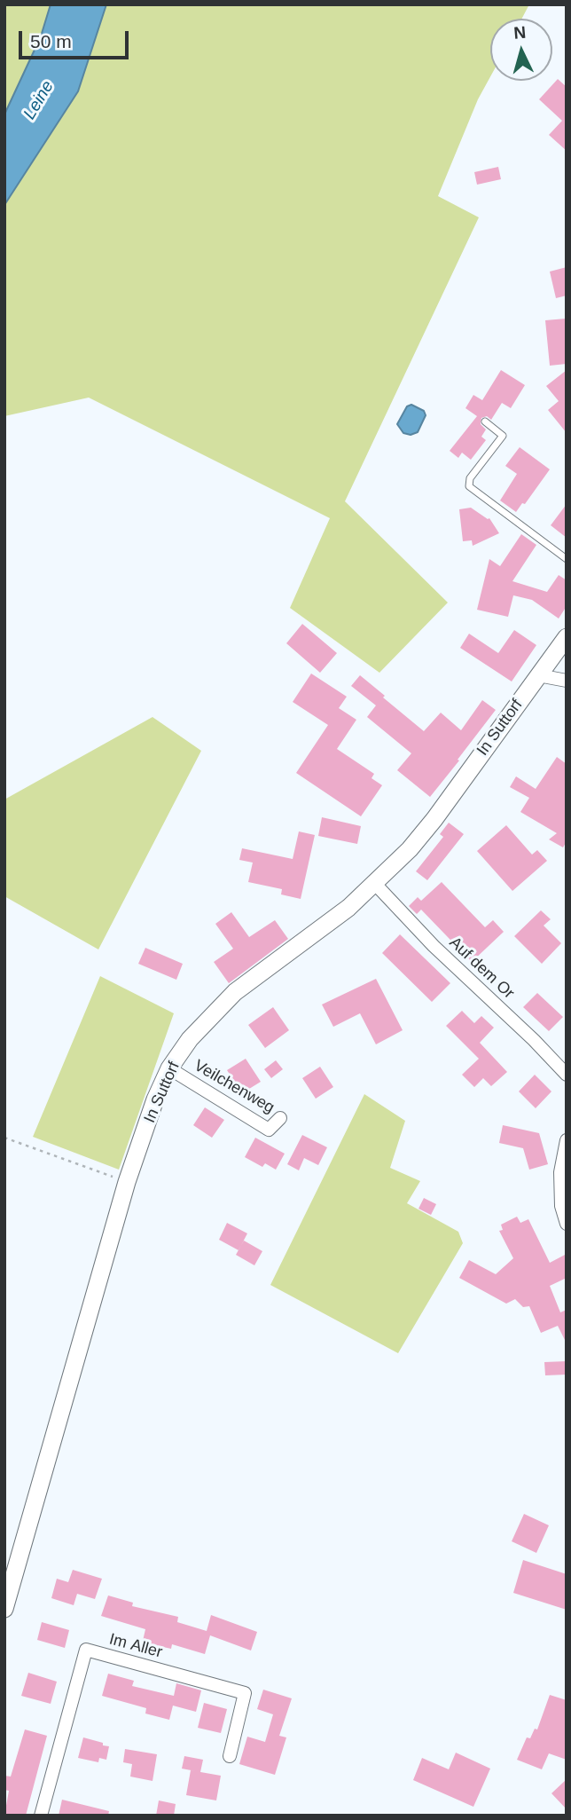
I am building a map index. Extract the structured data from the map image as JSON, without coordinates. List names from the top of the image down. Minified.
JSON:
{"streets":{"main road":["In Suttorf"],"street":["Auf dem Or","Veilchenweg","Im Aller"]},"crossings":[["In Suttorf","Auf dem Or"],["In Suttorf","Veilchenweg"]],"water":["Leine"],"scale_bar":"50 m","north":"top"}
